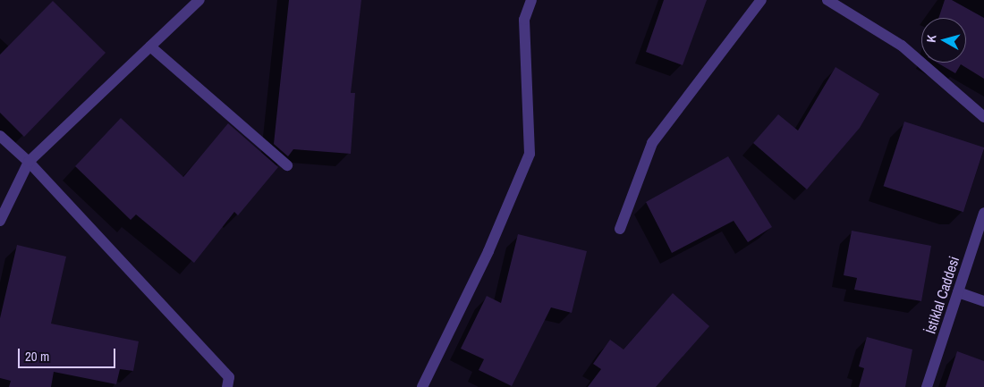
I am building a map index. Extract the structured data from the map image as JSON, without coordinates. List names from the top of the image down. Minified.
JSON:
{"streets":{"street":["İstiklal Caddesi"]},"scale_bar":"20 m","north":"left"}
